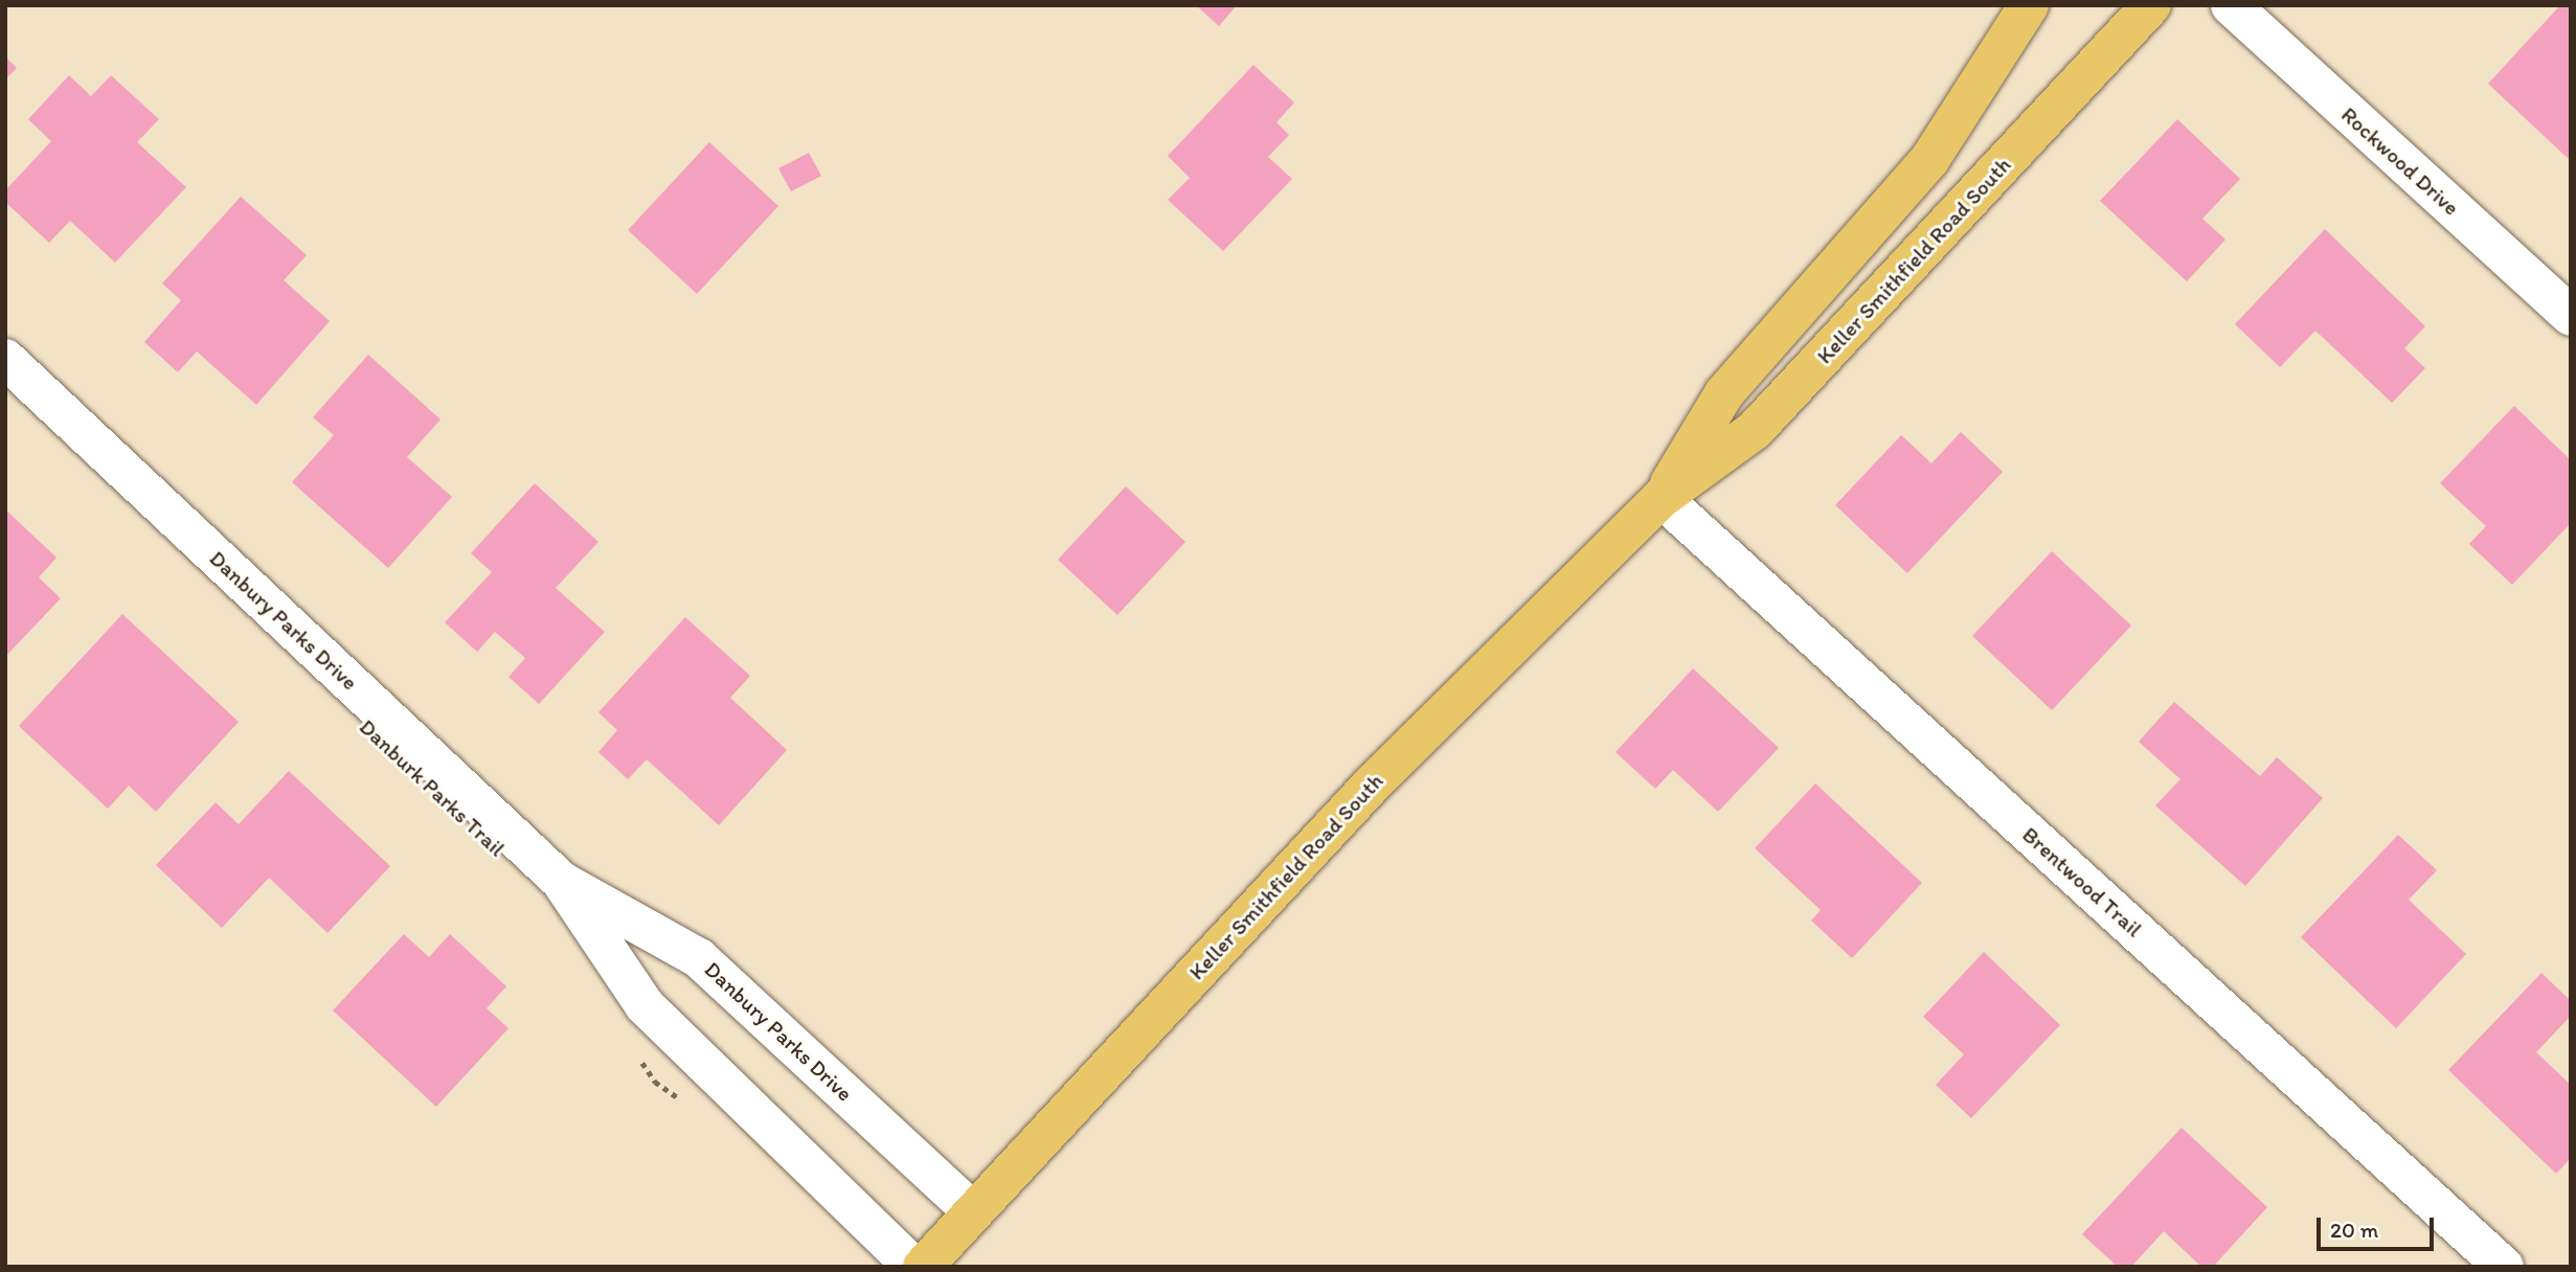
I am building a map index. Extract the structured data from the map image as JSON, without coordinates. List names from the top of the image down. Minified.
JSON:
{"streets":{"main road":["Keller Smithfield Road South"],"street":["Rockwood Drive","Danbury Parks Drive","Brentwood Trail"]},"crossings":[["Keller Smithfield Road South","Danbury Parks Drive"],["Keller Smithfield Road South","Brentwood Trail"]],"scale_bar":"20 m"}
